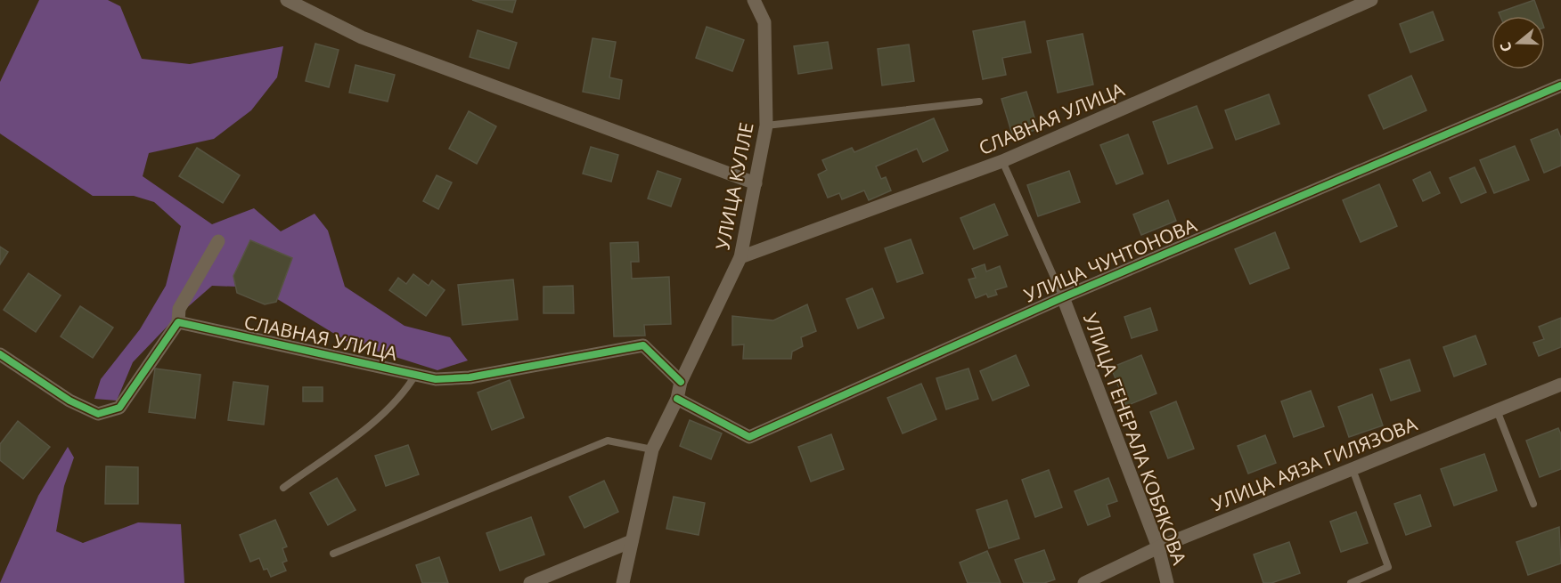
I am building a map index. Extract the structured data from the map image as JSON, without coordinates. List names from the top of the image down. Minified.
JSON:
{"streets":{"street":["СЛАВНАЯ УЛИЦА","УЛИЦА КУЛЛЕ","УЛИЦА ЧУНТОНОВА","УЛИЦА ГЕНЕРАЛА КОБЯКОВА","УЛИЦА АЯЗА ГИЛЯЗОВА"]},"crossings":[["СЛАВНАЯ УЛИЦА","УЛИЦА КУЛЛЕ"],["СЛАВНАЯ УЛИЦА","УЛИЦА ГЕНЕРАЛА КОБЯКОВА"],["УЛИЦА КУЛЛЕ","УЛИЦА ЧУНТОНОВА"],["УЛИЦА ЧУНТОНОВА","УЛИЦА ГЕНЕРАЛА КОБЯКОВА"],["УЛИЦА ГЕНЕРАЛА КОБЯКОВА","УЛИЦА АЯЗА ГИЛЯЗОВА"]],"north":"left"}
